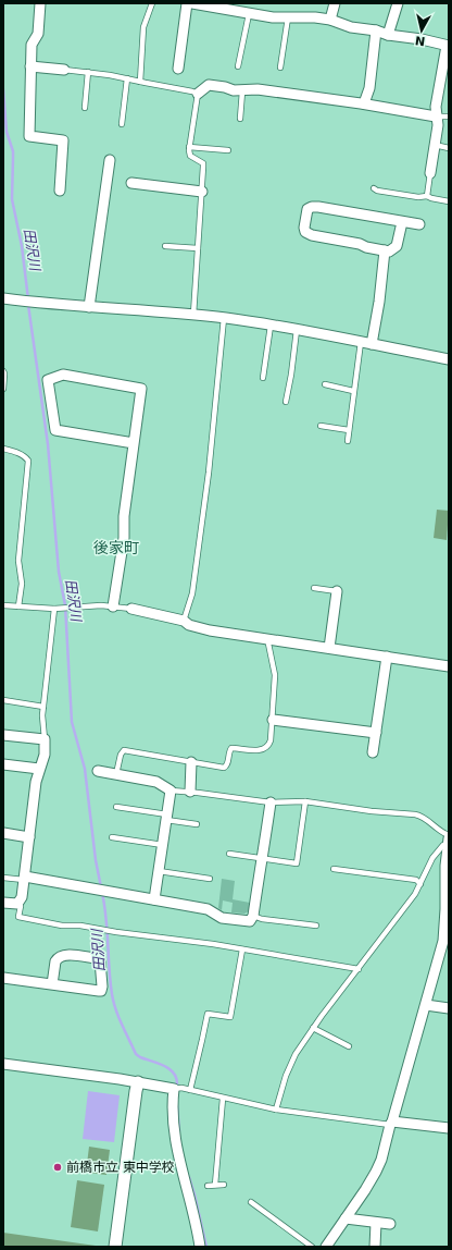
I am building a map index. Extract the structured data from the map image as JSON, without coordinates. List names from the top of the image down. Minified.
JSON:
{"districts":["後家町"],"water":["田沢川"],"places":["前橋市立 東中学校"],"north":"bottom"}
